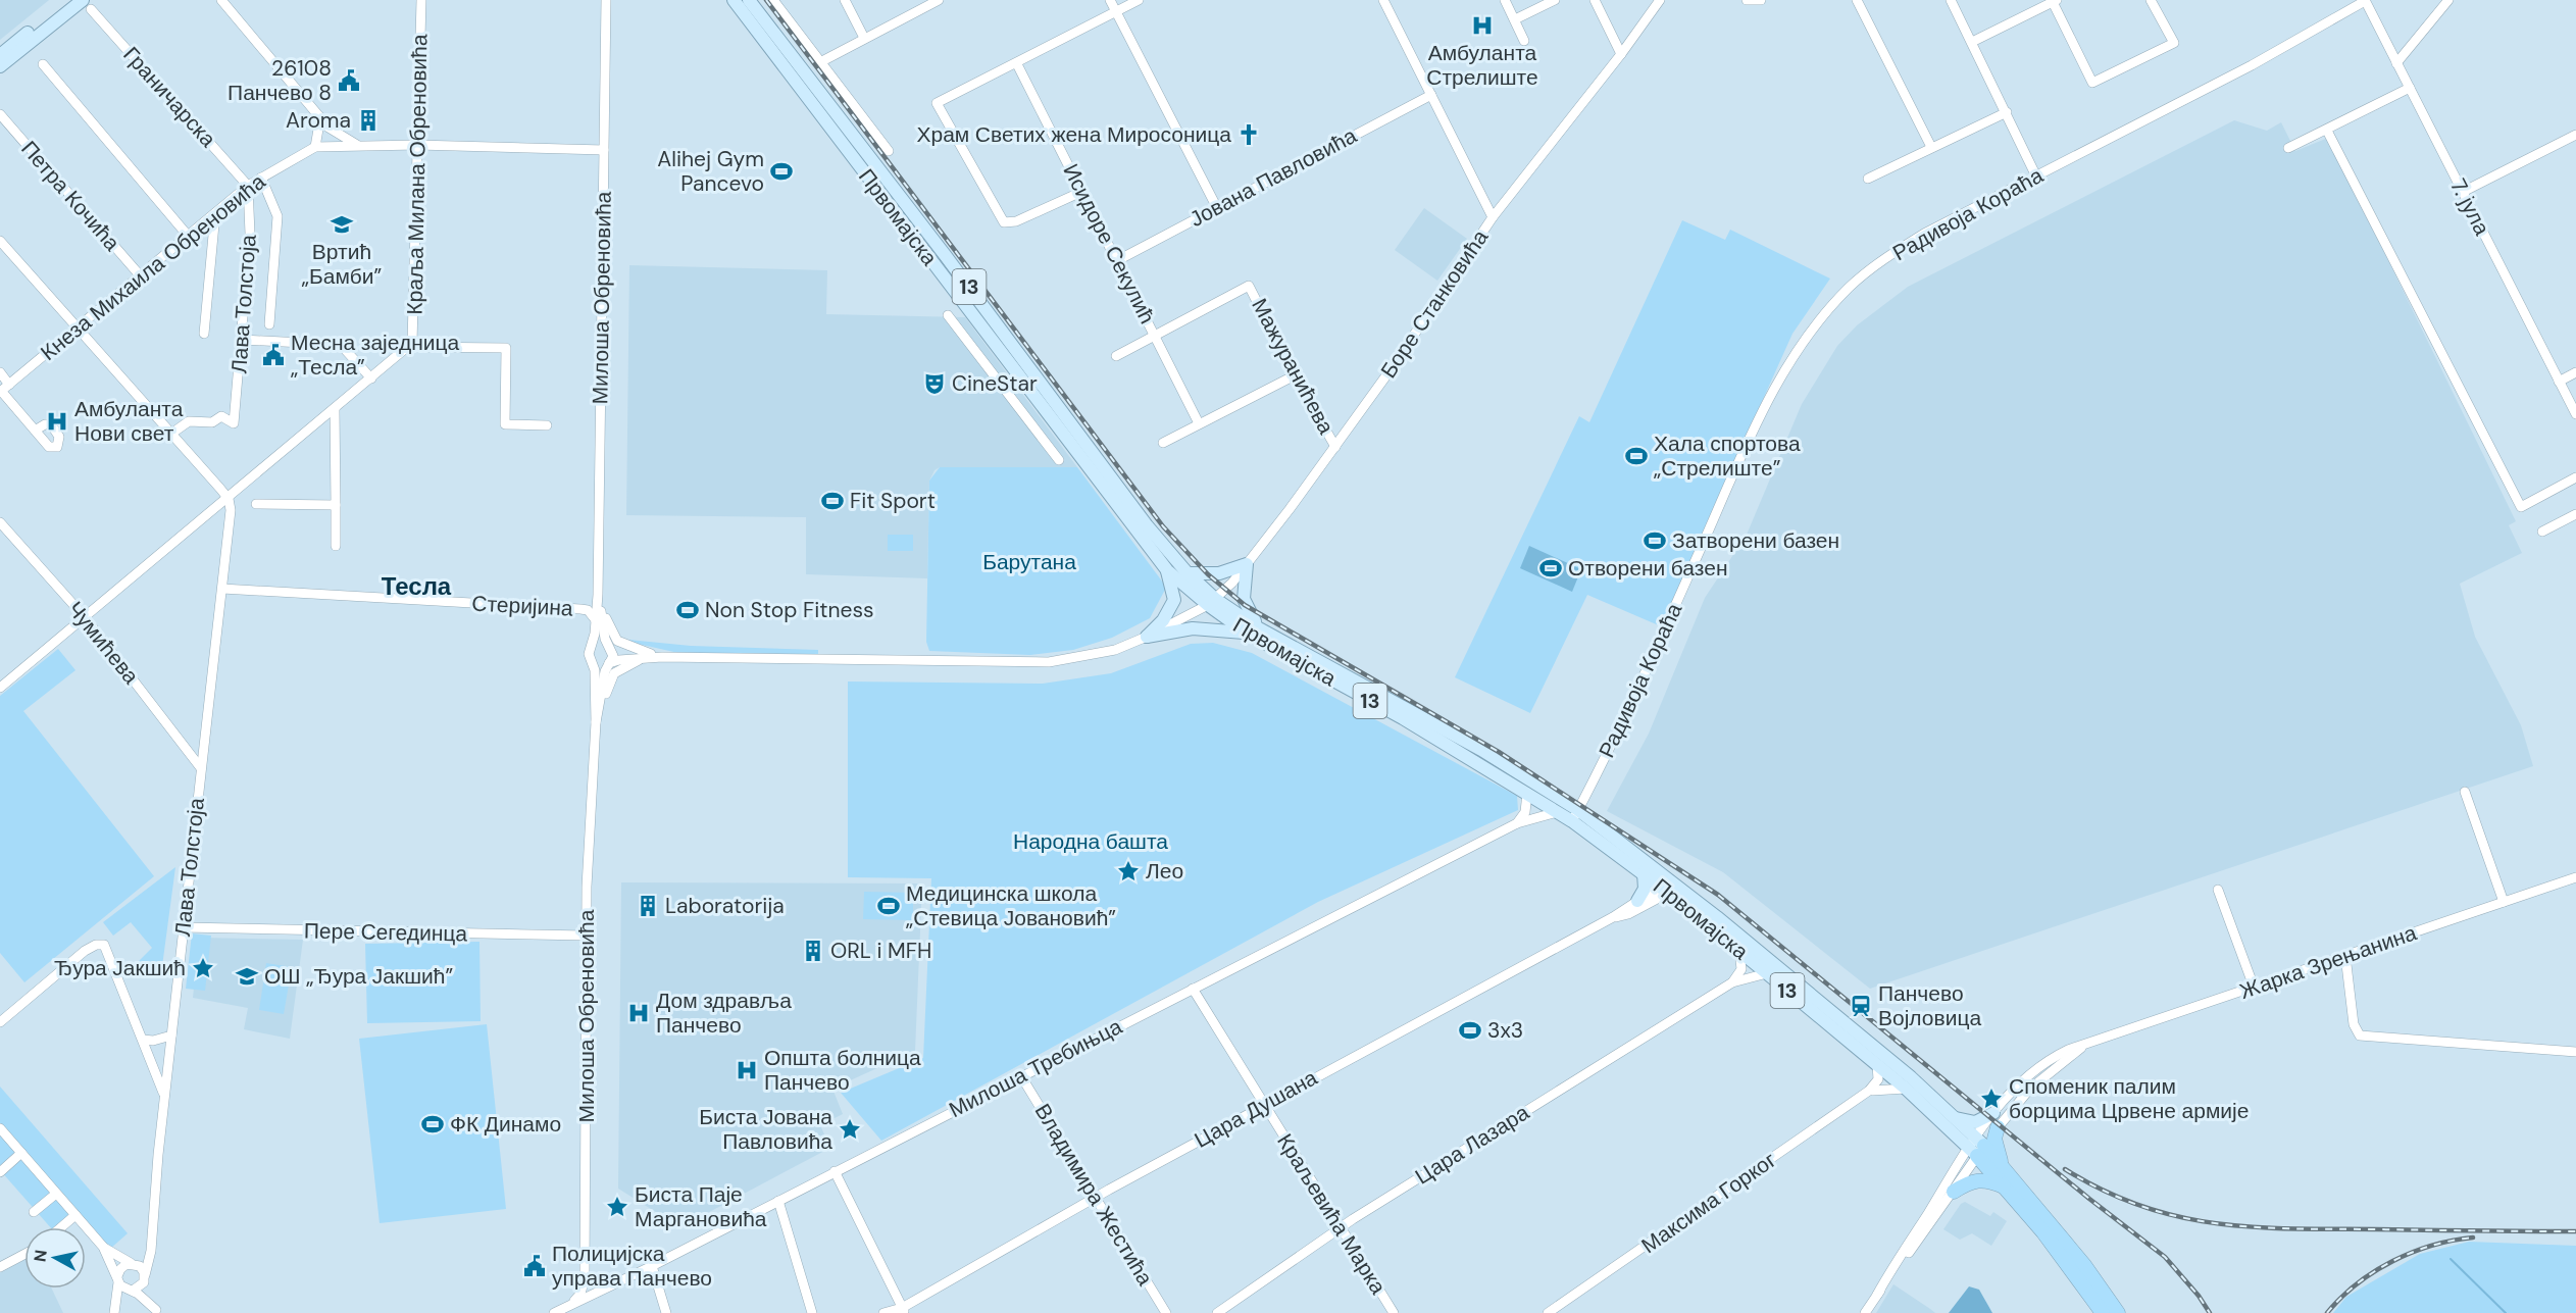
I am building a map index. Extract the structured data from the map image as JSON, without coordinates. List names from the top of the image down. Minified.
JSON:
{"streets":{"highway":["13"],"main road":["Првомајска"],"street":["Граничарска","Краља Милана Обреновића","Јована Павловића","Петра Кочића","7. јула","Радивоја Кораћа","Исидоре Секулић","Кнеза Михаила Обреновића","Милоша Обреновића","Лава Толстоја","Боре Станковића","Мажуранићева","Стеријина","Чумићева","Пере Сегединца","Жарка Зрењанина","Милоша Требињца","Цара Душана","Цара Лазара","Владимира Жестића","Максима Горког","Краљевића Марка"]},"crossings":[["Граничарска","Кнеза Михаила Обреновића"],["Граничарска","Лава Толстоја"],["Краља Милана Обреновића","Кнеза Михаила Обреновића"],["Јована Павловића","Исидоре Секулић"],["Петра Кочића","Кнеза Михаила Обреновића"],["7. јула","Радивоја Кораћа"],["Радивоја Кораћа","Првомајска"],["Првомајска","13"],["Првомајска","Боре Станковића"],["Првомајска","Жарка Зрењанина"],["Првомајска","Милоша Требињца"],["Првомајска","Цара Душана"],["Првомајска","Цара Лазара"],["Исидоре Секулић","Мажуранићева"],["Кнеза Михаила Обреновића","Милоша Обреновића"],["Кнеза Михаила Обреновића","Лава Толстоја"],["13","Жарка Зрењанина"],["Милоша Обреновића","Пере Сегединца"],["Милоша Обреновића","Милоша Требињца"],["Лава Толстоја","Стеријина"],["Лава Толстоја","Чумићева"],["Лава Толстоја","Пере Сегединца"],["Боре Станковића","Мажуранићева"],["Милоша Требињца","Владимира Жестића"],["Милоша Требињца","Краљевића Марка"],["Цара Душана","Владимира Жестића"],["Цара Душана","Краљевића Марка"],["Цара Лазара","Краљевића Марка"]],"districts":["Тесла"],"parks":["Барутана","Народна башта"],"places":{"hospital":["Амбуланта Стрелиште","Амбуланта Нови свет","Дом здравља Панчево","Општа болница Панчево"],"public building":["26108 Панчево 8","Месна заједница „Тесла”","Полицијска управа Панчево"],"building":["Aroma","Laboratorija","ORL i MFH"],"church":["Храм Светих жена Миросоница"],"sports":["Alihej Gym Pancevo","Хала спортова „Стрелиште”","Fit Sport","Затворени базен","Отворени базен","Non Stop Fitness","Медицинска школа „Стевица Јовановић”","3x3","ФК Динамо"],"school or university":["Вртић „Бамби”","ОШ „Ђура Јакшић”"],"theatre":["CineStar"],"place":["Лео","Ђура Јакшић","Споменик палим борцима Црвене армије","Биста Јована Павловића","Биста Паје Маргановића"],"station":["Панчево Војловица"]},"north":"left"}
